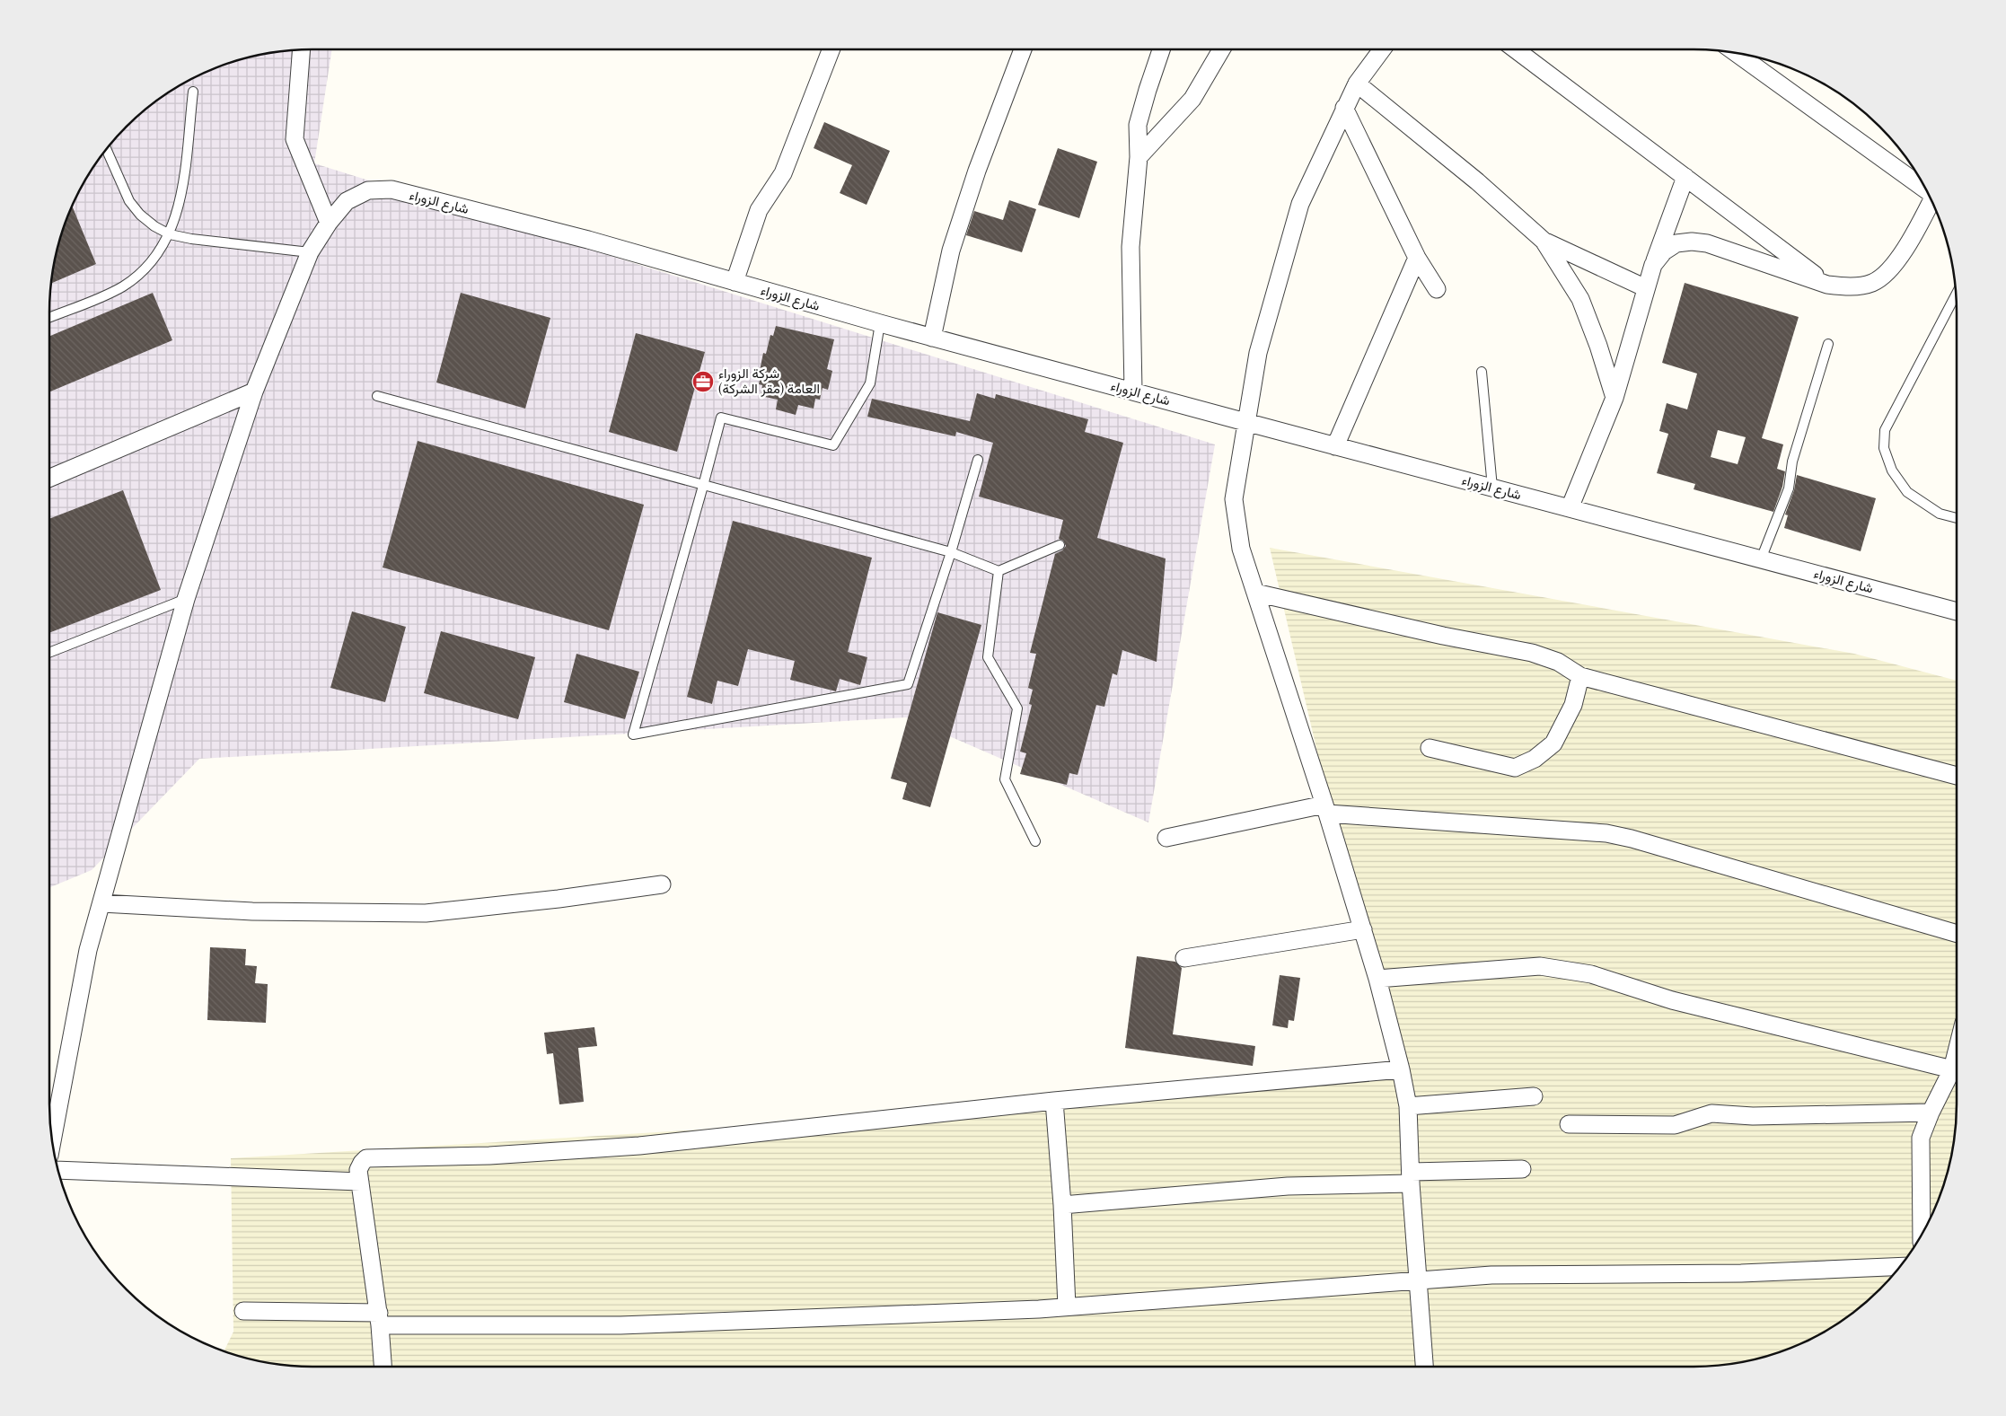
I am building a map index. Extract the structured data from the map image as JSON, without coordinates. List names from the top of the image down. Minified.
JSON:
{"streets":{"street":["شارع الزوراء"]},"places":{"office":["شركة الزوراء العامة (مقر الشركة)"]}}
